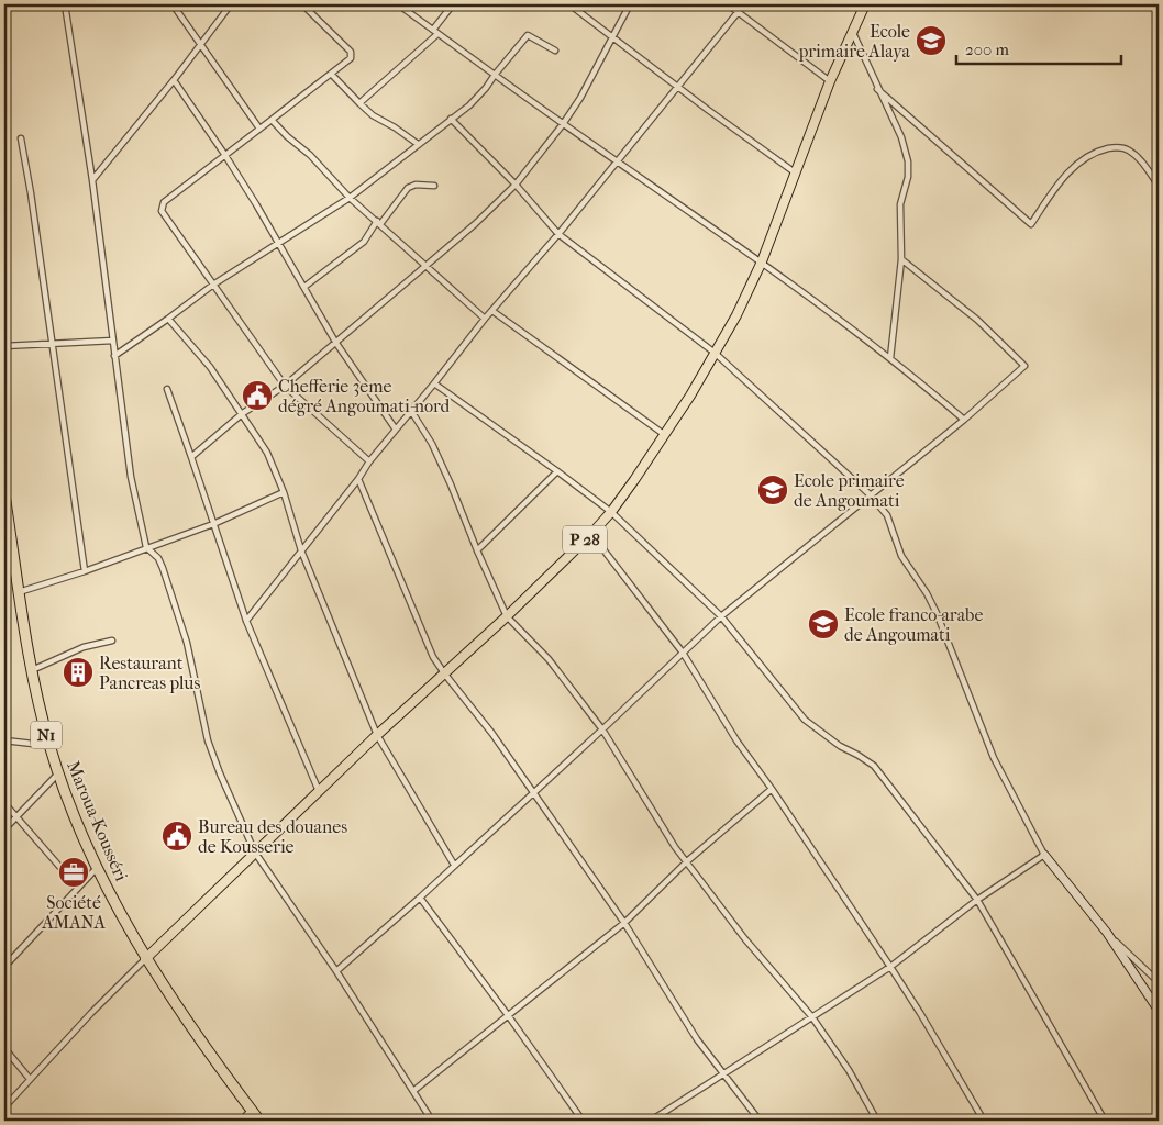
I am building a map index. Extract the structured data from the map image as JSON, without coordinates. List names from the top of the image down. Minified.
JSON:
{"streets":{"highway":["N1","Maroua-Kousséri"],"main road":["P 28"]},"crossings":[["P 28","Maroua-Kousséri"]],"places":{"school or university":["Ecole primaire Alaya","Ecole primaire de Angoumati","Ecole franco-arabe de Angoumati"],"public building":["Chefferie 3eme dégré Angoumati-nord","Bureau des douanes de Kousserie"],"building":["Restaurant Pancreas plus"],"office":["Société AMANA"]},"scale_bar":"200 m"}
